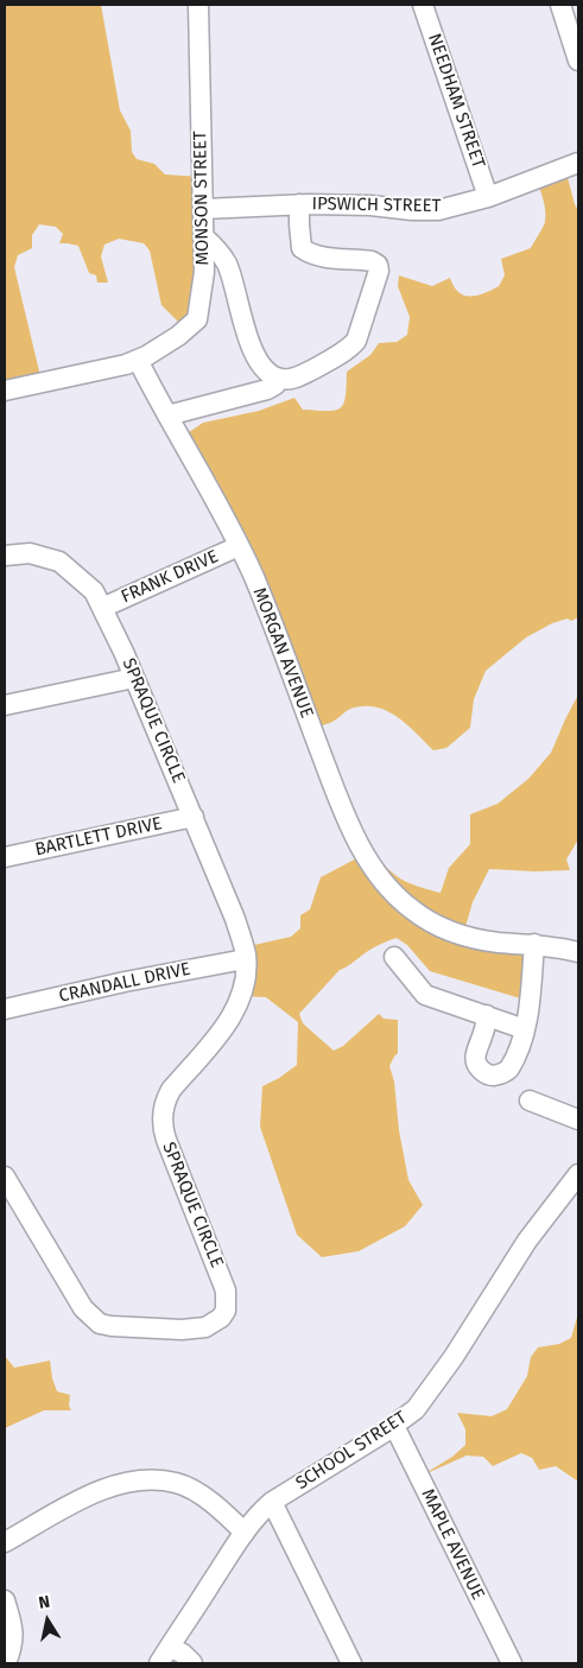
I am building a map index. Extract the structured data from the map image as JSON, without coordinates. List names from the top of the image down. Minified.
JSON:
{"streets":{"street":["NEEDHAM STREET","MONSON STREET","IPSWICH STREET","FRANK DRIVE","MORGAN AVENUE","SPRAQUE CIRCLE","BARTLETT DRIVE","CRANDALL DRIVE","SCHOOL STREET","MAPLE AVENUE"]},"crossings":[["NEEDHAM STREET","IPSWICH STREET"],["MONSON STREET","IPSWICH STREET"],["MONSON STREET","MORGAN AVENUE"],["FRANK DRIVE","MORGAN AVENUE"],["FRANK DRIVE","SPRAQUE CIRCLE"],["SPRAQUE CIRCLE","BARTLETT DRIVE"],["SPRAQUE CIRCLE","CRANDALL DRIVE"],["SCHOOL STREET","MAPLE AVENUE"]],"north":"top"}
